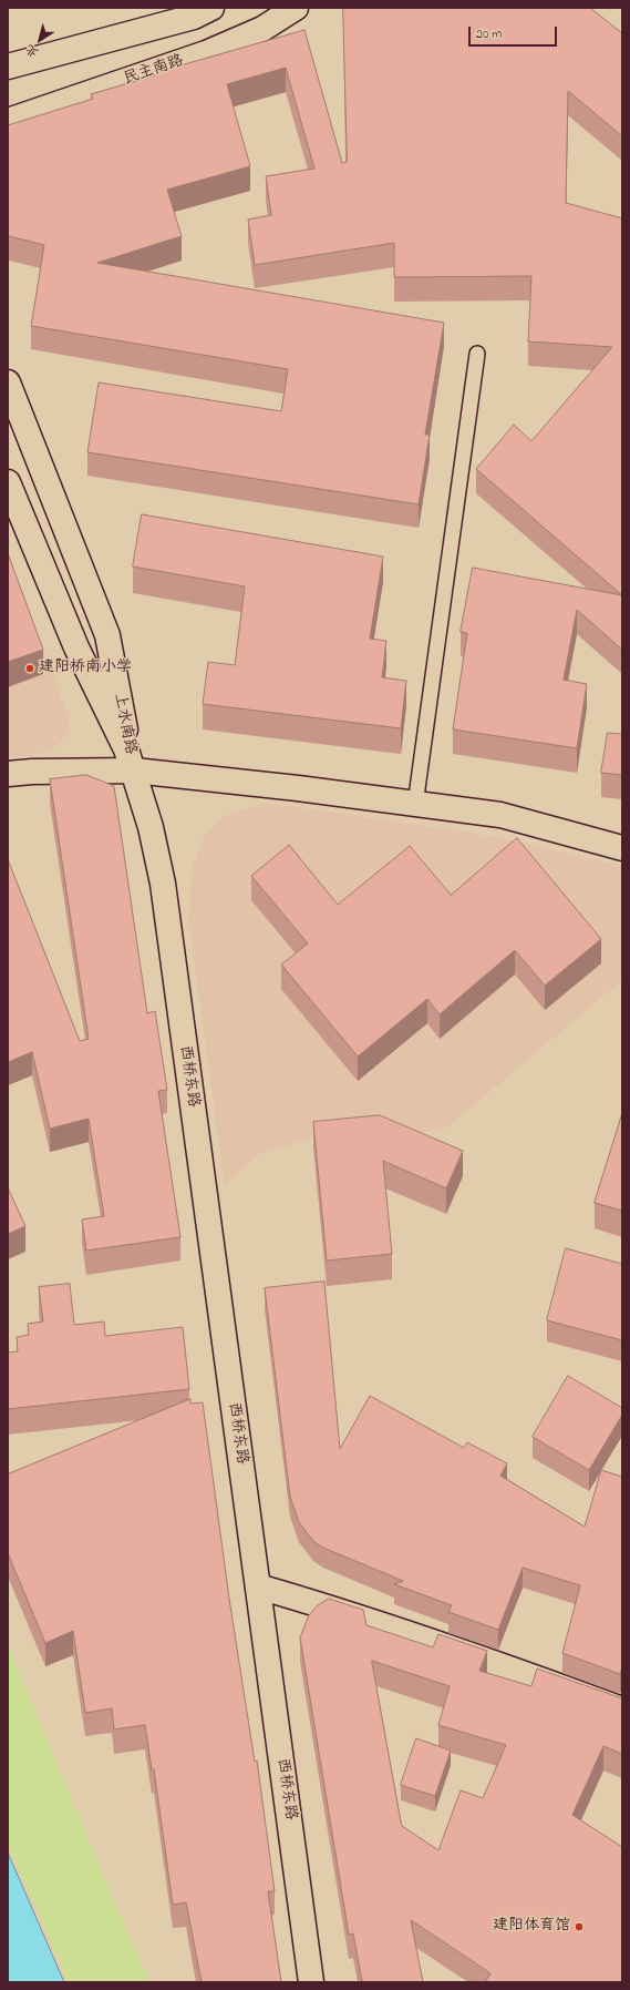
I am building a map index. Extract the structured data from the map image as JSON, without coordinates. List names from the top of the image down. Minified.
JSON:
{"streets":{"main road":["民主南路","上水南路","西桥东路"]},"crossings":[["上水南路","西桥东路"]],"places":["建阳桥南小学","建阳体育馆"],"scale_bar":"20 m","north":"bottom left"}
